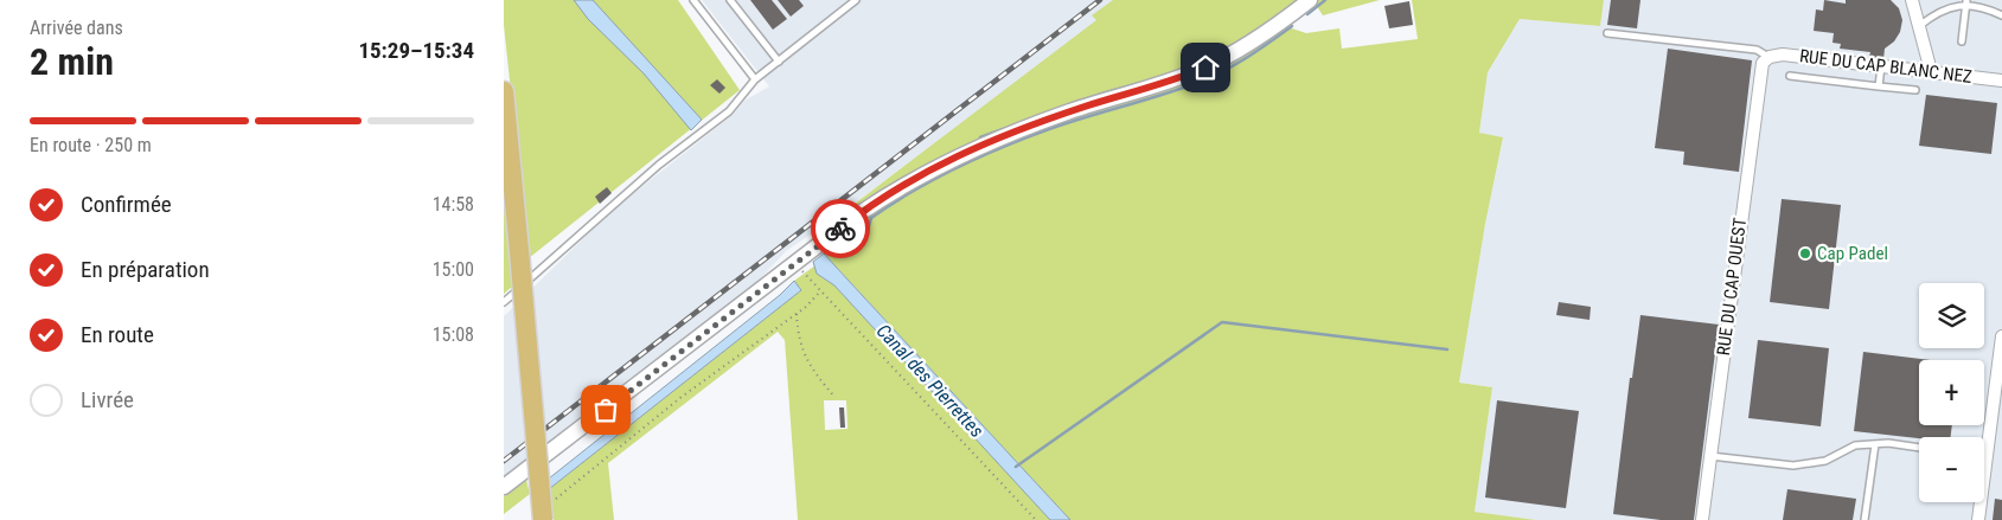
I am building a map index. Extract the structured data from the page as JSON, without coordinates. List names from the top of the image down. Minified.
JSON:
{"streets":{"street":["RUE DU CAP BLANC NEZ","RUE DU CAP OUEST"]},"crossings":[["RUE DU CAP BLANC NEZ","RUE DU CAP OUEST"]],"water":["Canal des Pierrettes"],"places":["Cap Padel"],"page":{"heading":["2 min","Arrivée dans","15:29–15:34"],"bar":"En route · 250 m","list":[["Confirmée","14:58"],["En préparation","15:00"],["En route","15:08"],"Livrée"],"map_buttons":["+","−"]}}
